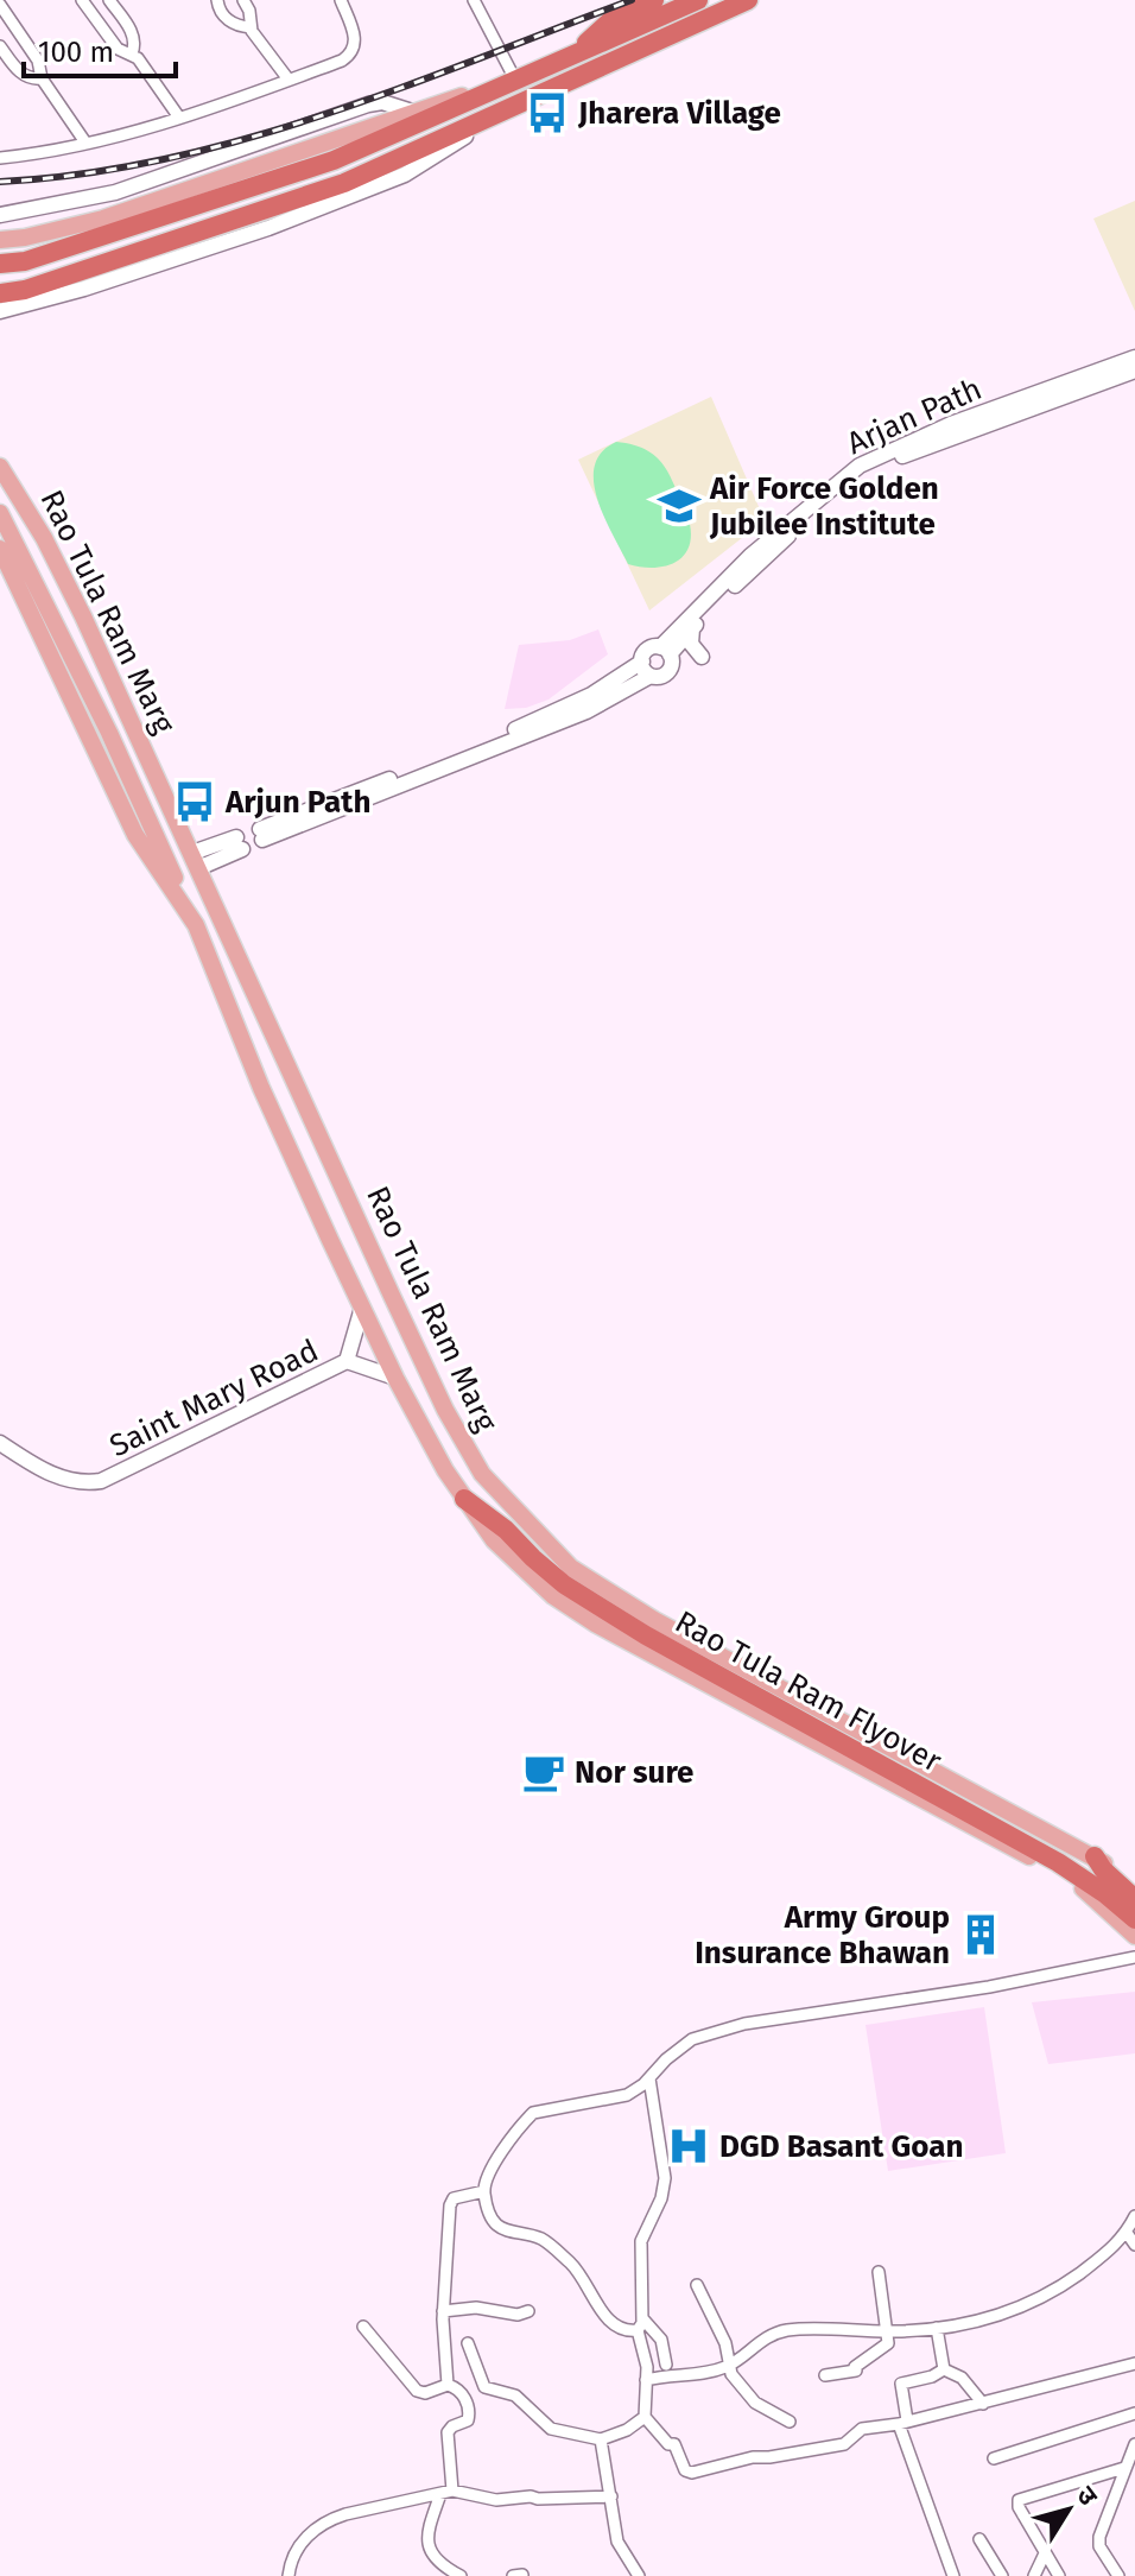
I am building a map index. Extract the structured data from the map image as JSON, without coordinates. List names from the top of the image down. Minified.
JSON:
{"streets":{"highway":["Rao Tula Ram Flyover"],"main road":["Arjan Path","Rao Tula Ram Marg","Saint Mary Road"]},"crossings":[["Rao Tula Ram Marg","Saint Mary Road"],["Rao Tula Ram Marg","Rao Tula Ram Flyover"]],"places":{"bus stop":["Jharera Village","Arjun Path"],"school or university":["Air Force Golden Jubilee Institute"],"cafe":["Nor sure"],"building":["Army Group Insurance Bhawan"],"hospital":["DGD Basant Goan"]},"scale_bar":"100 m","north":"top right"}
